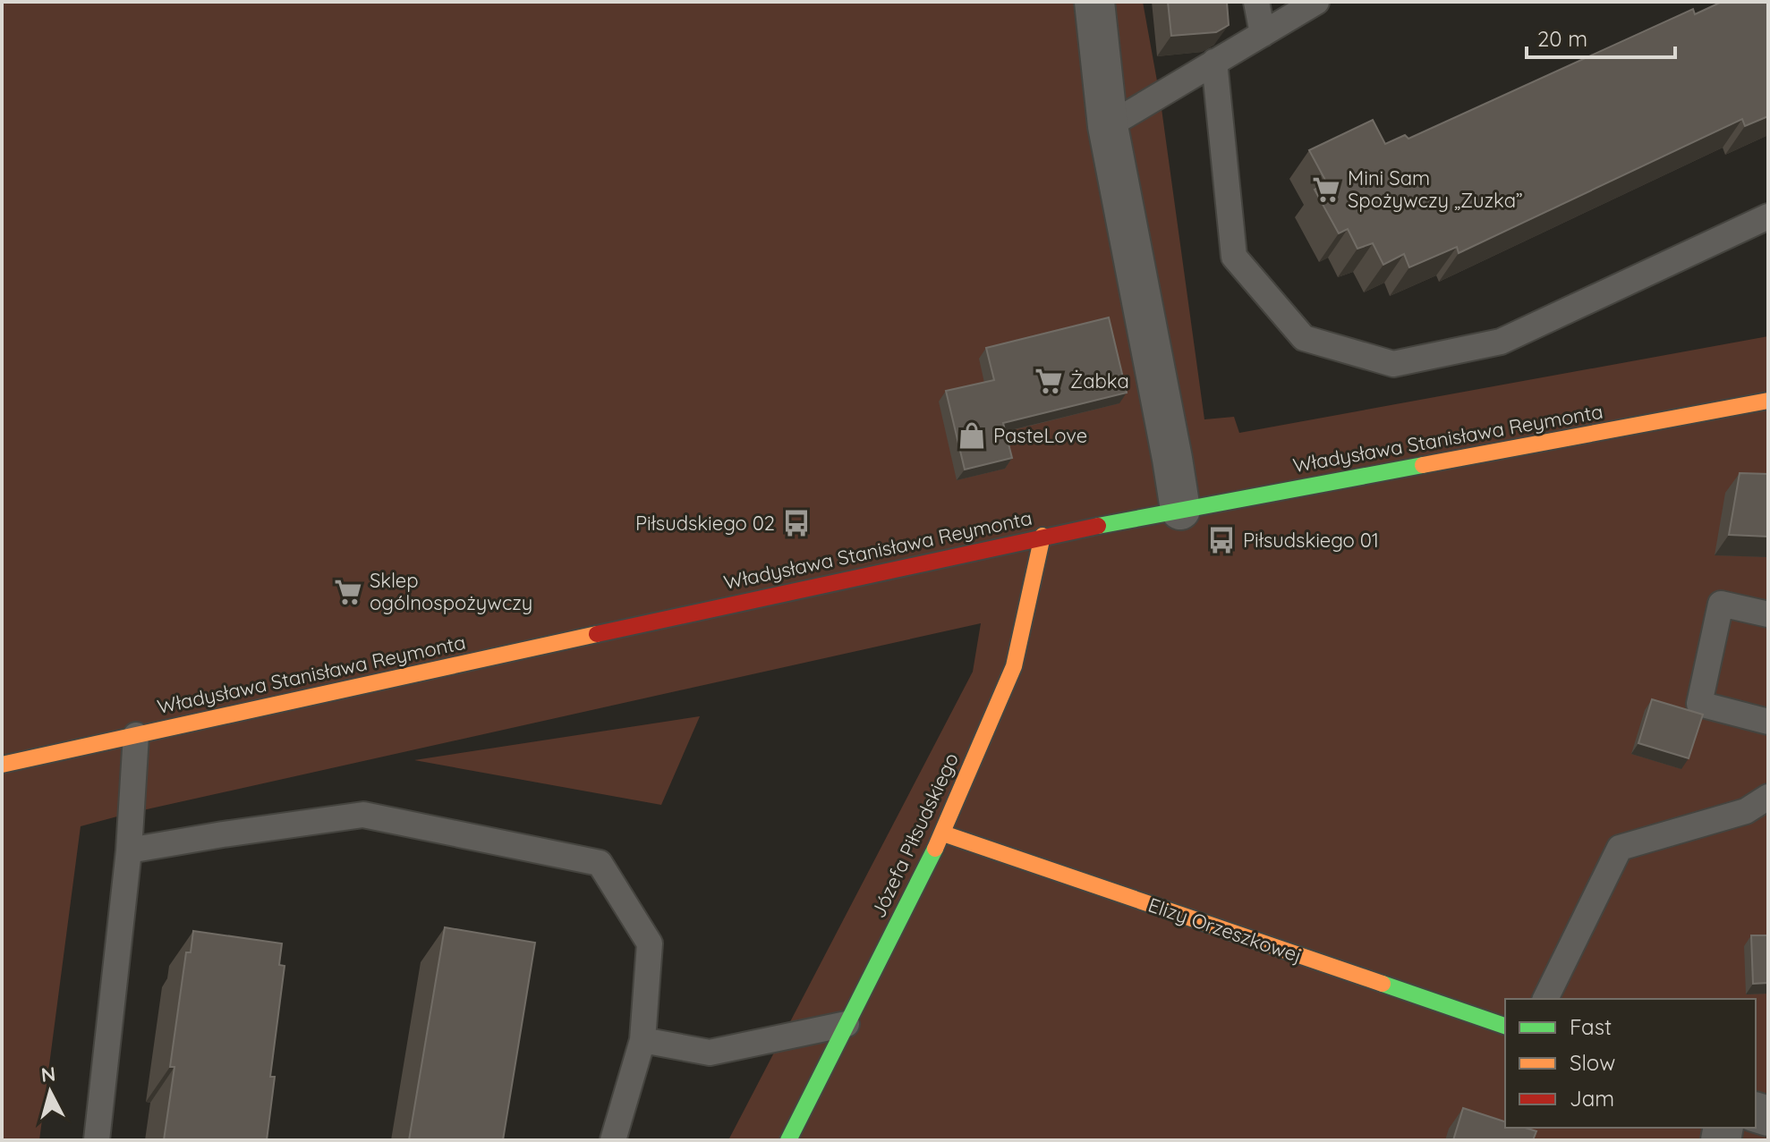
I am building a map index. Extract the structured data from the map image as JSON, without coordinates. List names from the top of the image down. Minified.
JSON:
{"streets":{"street":["Władysława Stanisława Reymonta","Józefa Piłsudskiego","Elizy Orzeszkowej"]},"crossings":[["Władysława Stanisława Reymonta","Józefa Piłsudskiego"],["Józefa Piłsudskiego","Elizy Orzeszkowej"]],"places":{"supermarket":["Mini Sam Spożywczy „Zuzka”","Żabka","Sklep ogólnospożywczy"],"shop":["PasteLove"],"bus stop":["Piłsudskiego 02","Piłsudskiego 01"]},"legend":["Fast","Slow","Jam"],"scale_bar":"20 m","north":"top"}
